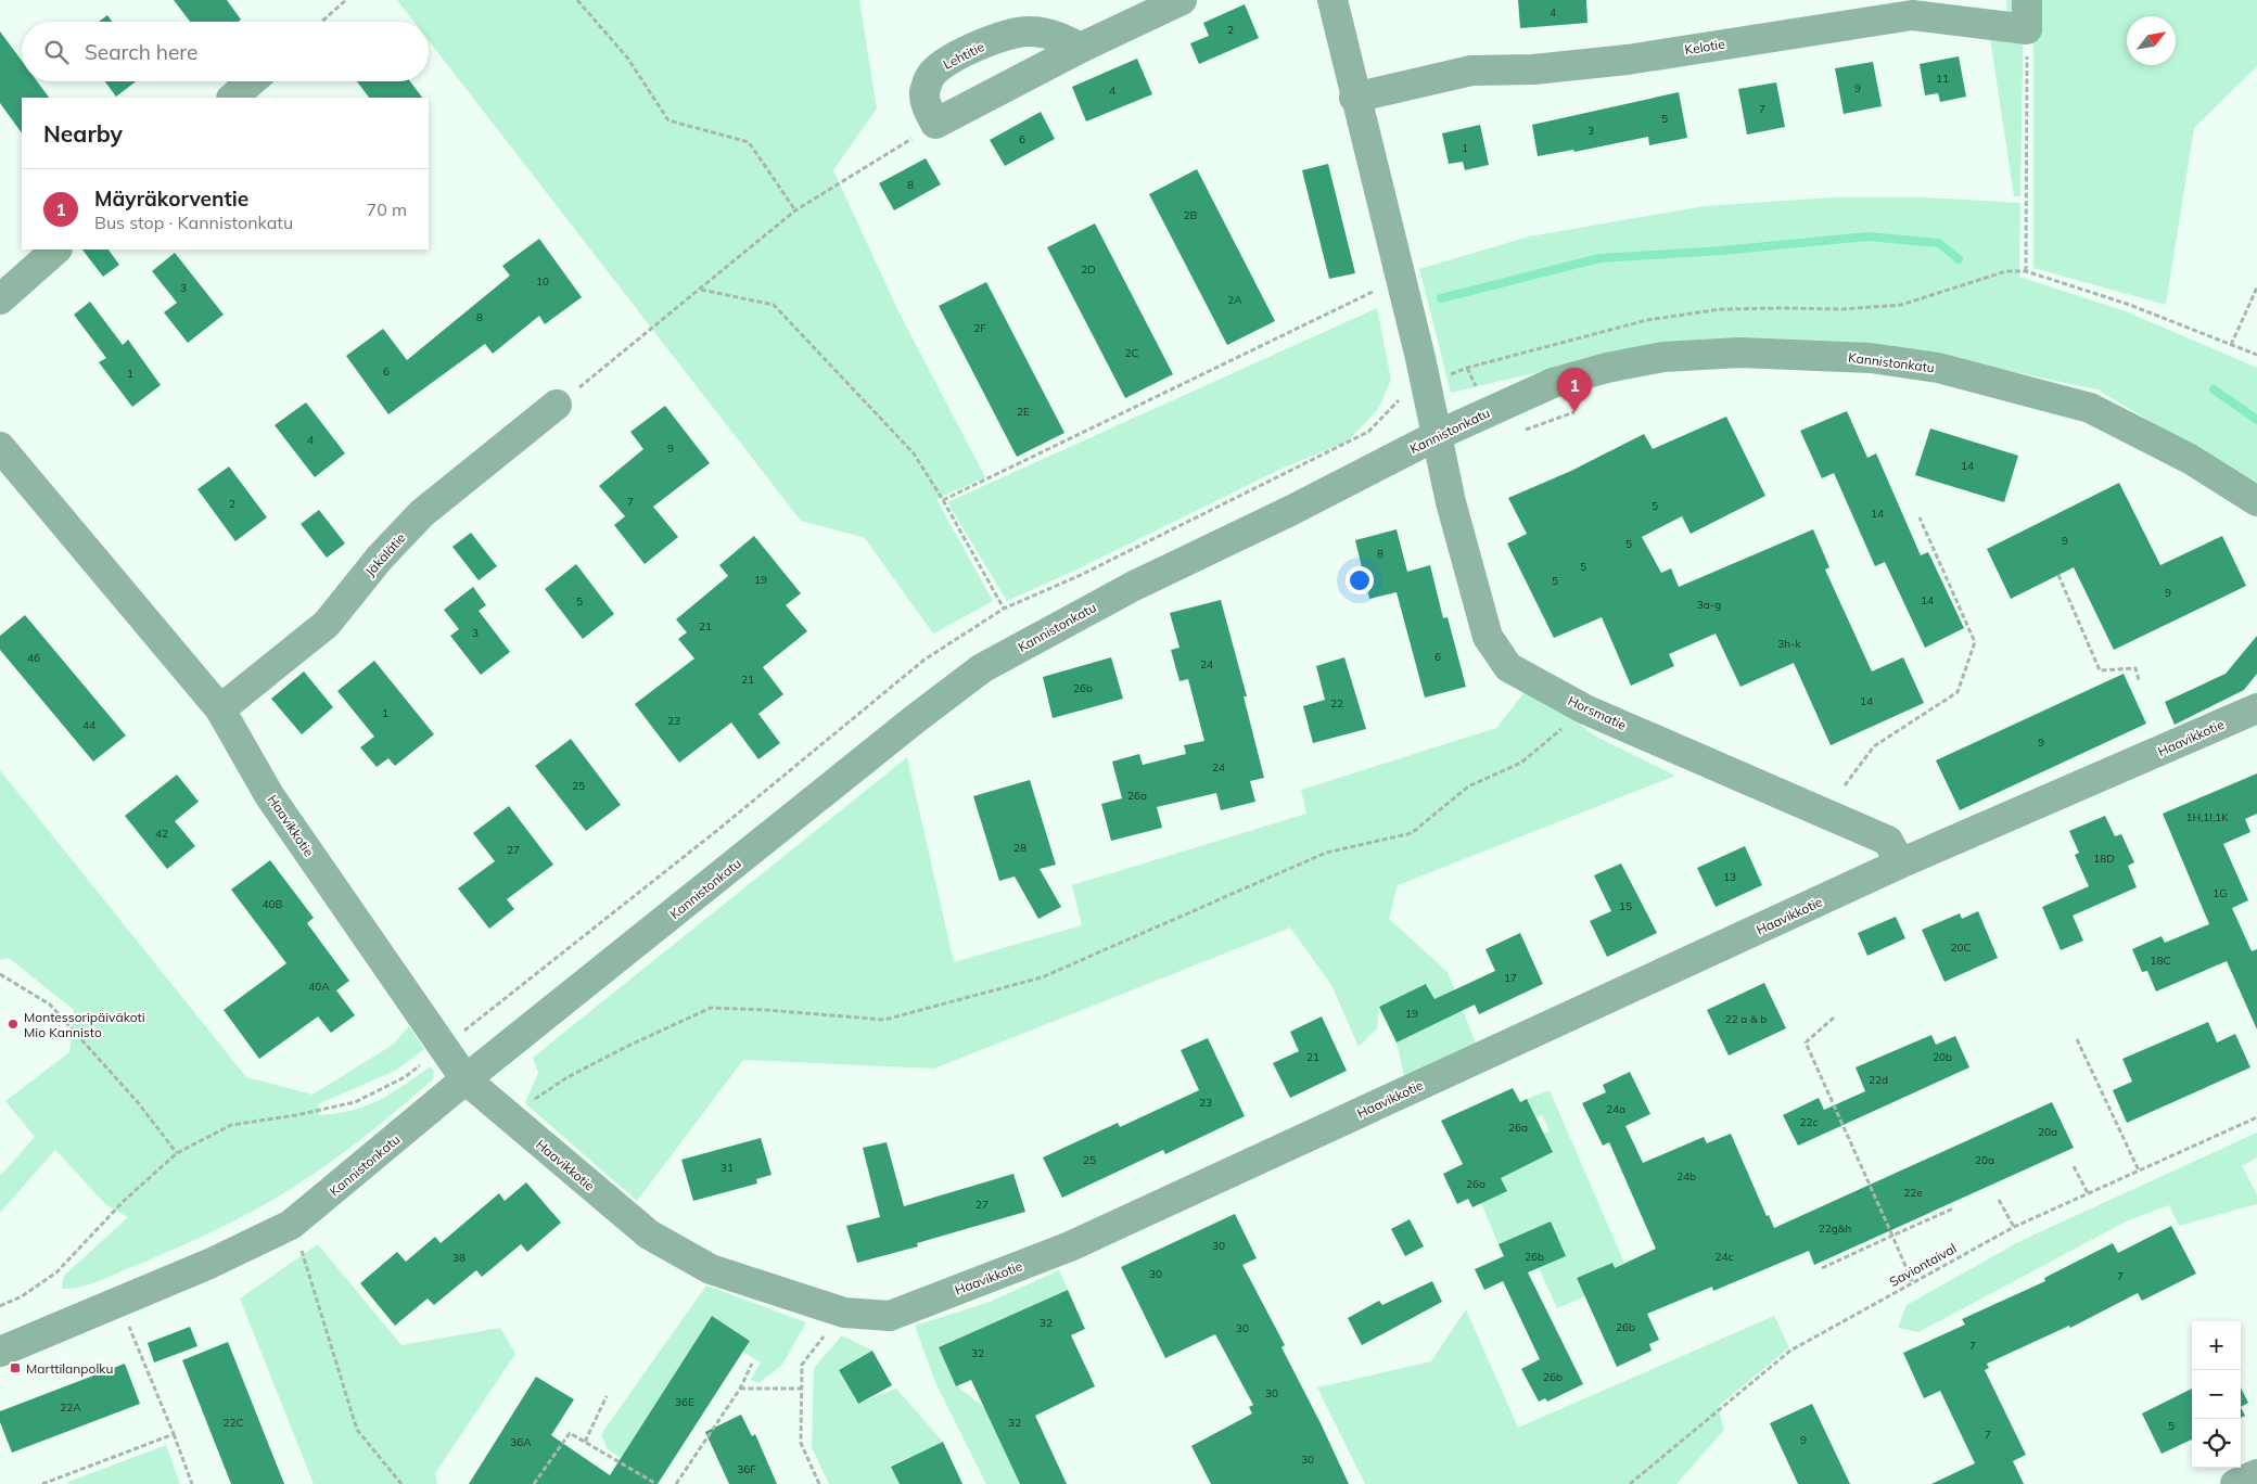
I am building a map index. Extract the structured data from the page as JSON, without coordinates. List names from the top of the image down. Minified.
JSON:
{"streets":{"street":["Kelotie","Lehtitie","Kannistonkatu","Jäkälätie","Horsmatie","Haavikkotie"],"path":["Saviontaival"]},"crossings":[["Kelotie","Horsmatie"],["Kannistonkatu","Horsmatie"],["Kannistonkatu","Haavikkotie"],["Jäkälätie","Haavikkotie"],["Horsmatie","Haavikkotie"]],"places":{"other":["Montessoripäiväkoti Mio Kannisto"],"transit":["Marttilanpolku"]},"house_numbers":["4","2","11","9","4","7","5","3","6","1","8","2B","2D","10","3","2A","8","2F","2C","6","1","2E","4","9","14","7","2","5","14","9","5","8","5","19","5","9","14","5","3a-g","21","3","3h-k","6","46","24","21","26b","14","22","1","23","44","9","24","25","26a","1H,1I,1K","42","28","27","18D","13","1G","40B","15","20C","18C","17","40A","19","22 a & b","21","20b","22d","23","24a","22c","26a","20a","25","20a","31","24b","26a","22e","27","22g&h","30","26b","24c","38","30","7","32","26b","30","7","32","26b","30","36E","22A","22C","32","5","7","9","36A","30","36F"],"north":"top right","page":{"search":"Search here","heading":"Nearby","list":[{"mark":"1","name":"Mäyräkorventie","note":"Bus stop · Kannistonkatu","value":"70 m"}],"pins":"1","map_buttons":["+","−"]}}
